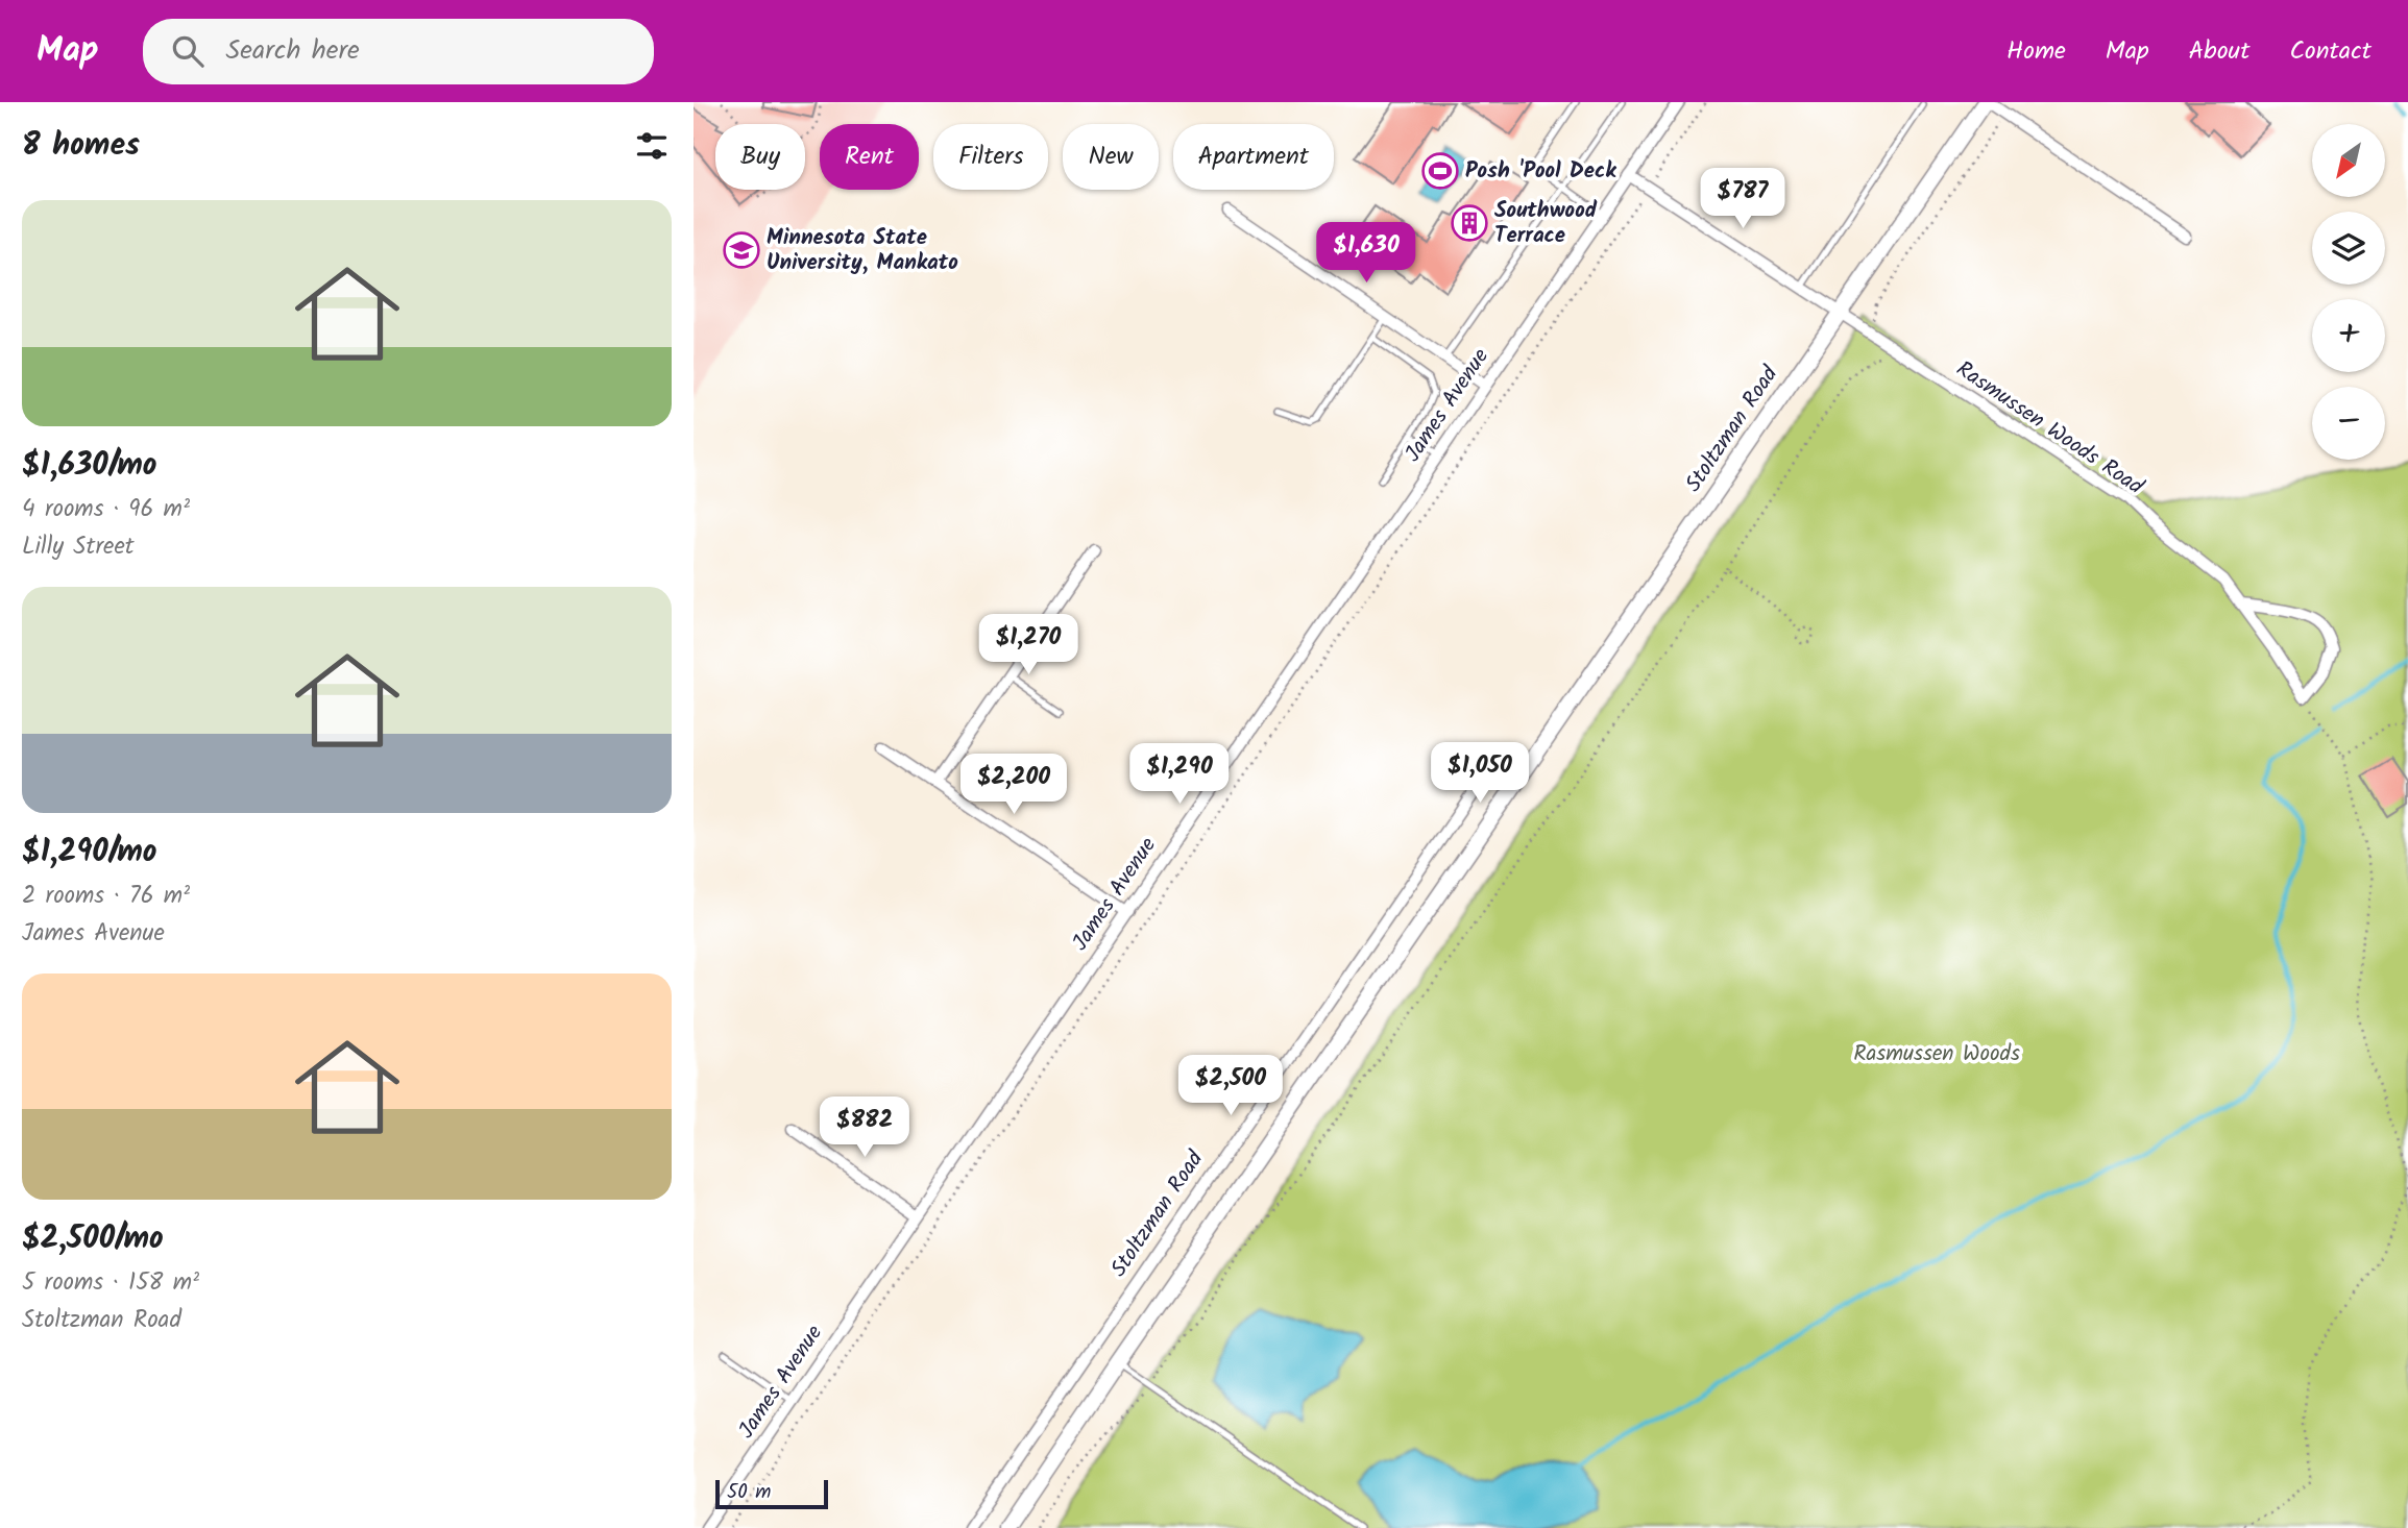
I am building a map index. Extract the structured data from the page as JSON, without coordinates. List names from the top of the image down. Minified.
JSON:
{"streets":{"street":["James Avenue","Rasmussen Woods Road","Stoltzman Road"]},"crossings":[["James Avenue","Rasmussen Woods Road"],["Rasmussen Woods Road","Stoltzman Road"]],"parks":["Rasmussen Woods"],"places":{"sports":["Posh 'Pool Deck"],"building":["Southwood Terrace"],"school or university":["Minnesota State University, Mankato"]},"scale_bar":"50 m","north":"bottom left","page":{"header":"Map","search":"Search here","nav":["Home","Map","About","Contact"],"heading":"8 homes","map_buttons":["+","−"],"chip":["Buy","Rent","Filters","New","Apartment"],"price":["$787","$1,630","$1,270","$1,050","$1,290","$2,200","$2,500","$882"],"list":[{"name":"$1,630/mo","note":"4 rooms · 96 m² · Lilly Street"},{"name":"$1,290/mo","note":"2 rooms · 76 m² · James Avenue"},{"name":"$2,500/mo","note":"5 rooms · 158 m² · Stoltzman Road"}],"scale":"50 m"}}
